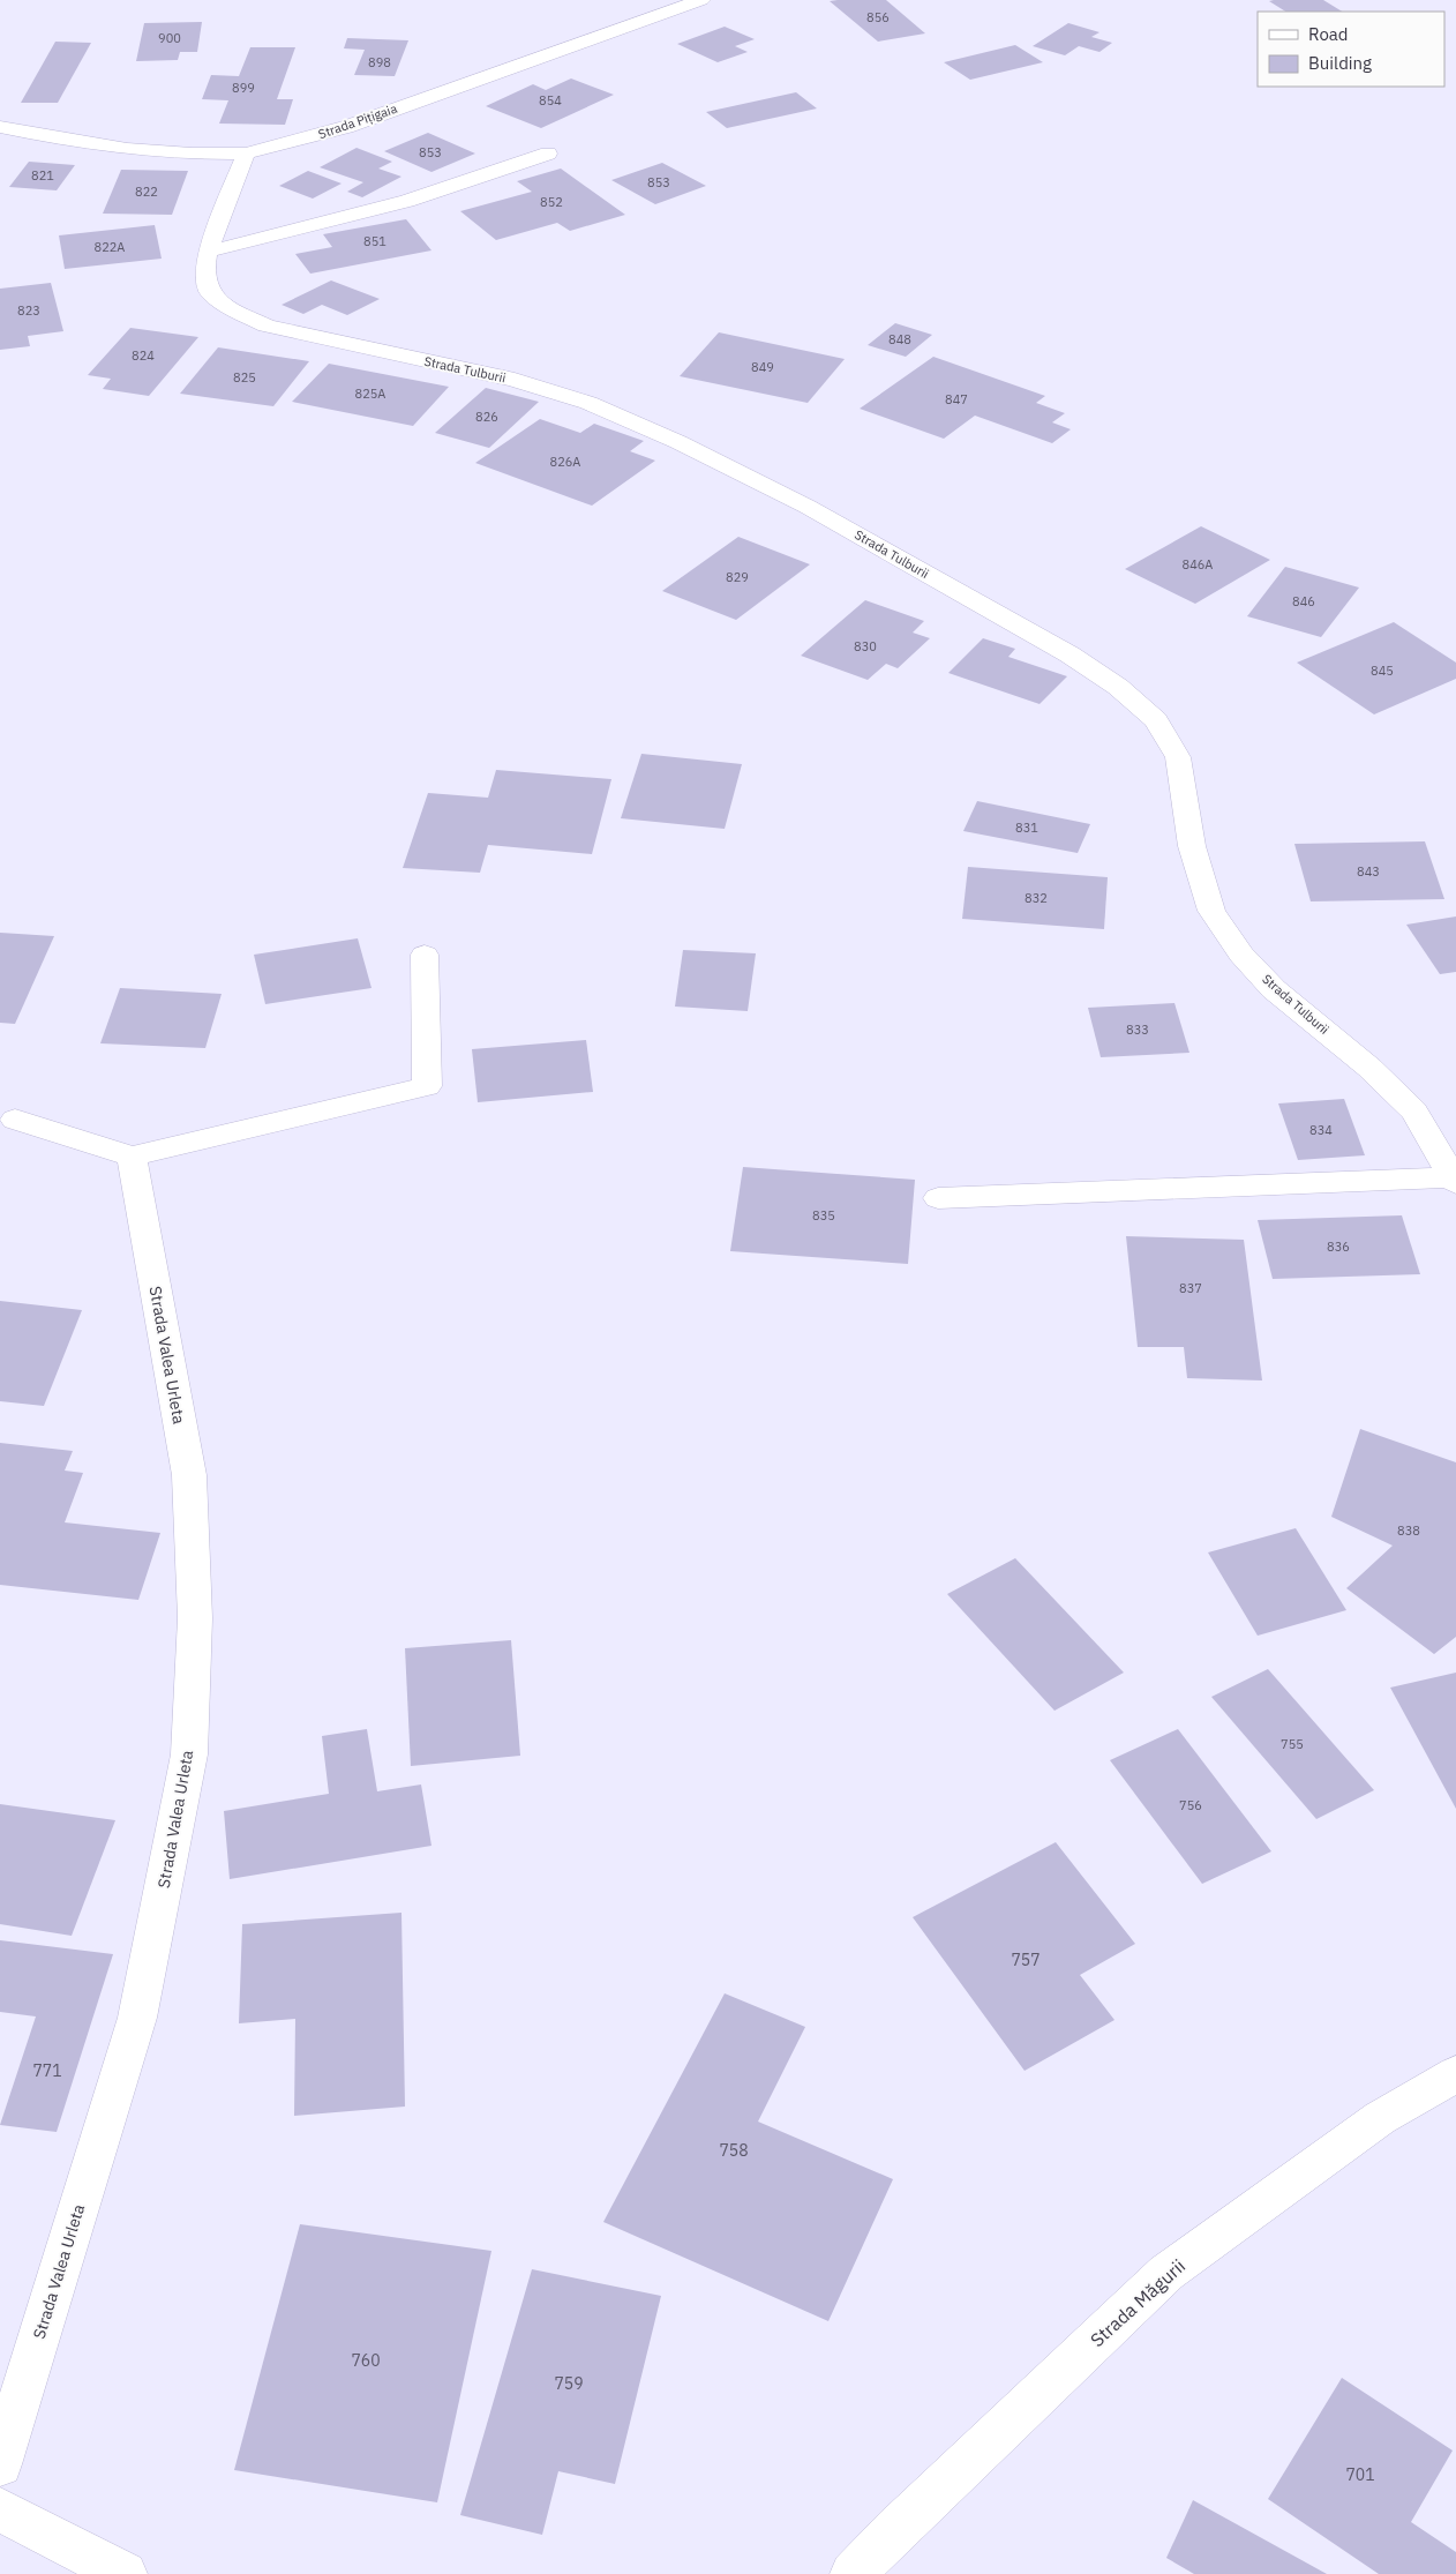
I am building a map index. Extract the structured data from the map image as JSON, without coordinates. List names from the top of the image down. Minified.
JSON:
{"streets":{"street":["Strada Pițigaia","Strada Tulburii","Strada Valea Urleta","Strada Măgurii"]},"crossings":[["Strada Pițigaia","Strada Tulburii"]],"house_numbers":["856","900","898","899","854","853","821","853","822","852","851","822A","823","848","824","849","825","825A","847","826","826A","846A","829","846","830","845","831","843","832","833","834","835","836","837","838","755","756","757","771","758","760","759","701"],"legend":["Road","Building"]}
